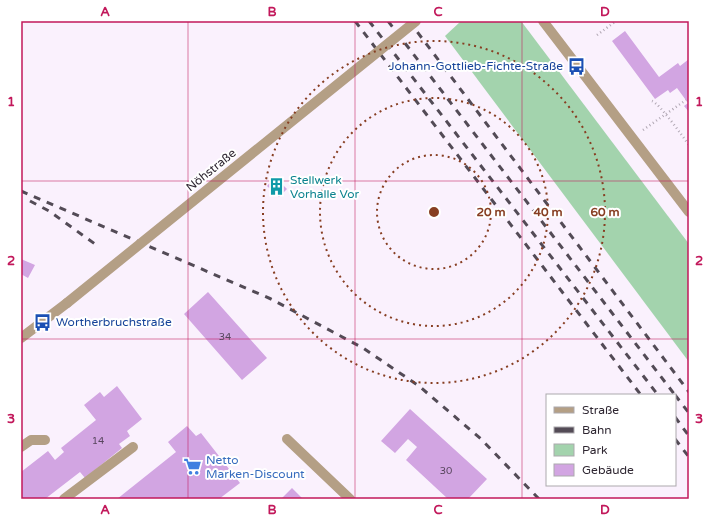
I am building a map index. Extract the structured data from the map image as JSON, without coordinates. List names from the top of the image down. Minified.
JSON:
{"streets":{"street":["Nöhstraße"]},"places":{"bus stop":["Johann-Gottlieb-Fichte-Straße","Wortherbruchstraße"],"building":["Stellwerk Vorhalle Vor"],"supermarket":["Netto Marken-Discount"]},"house_numbers":["34","14","30"],"legend":["Straße","Bahn","Park","Gebäude"],"grid":{"columns":["A","B","C","D"],"rows":["1","2","3"]},"rings":["20 m","40 m","60 m"]}
